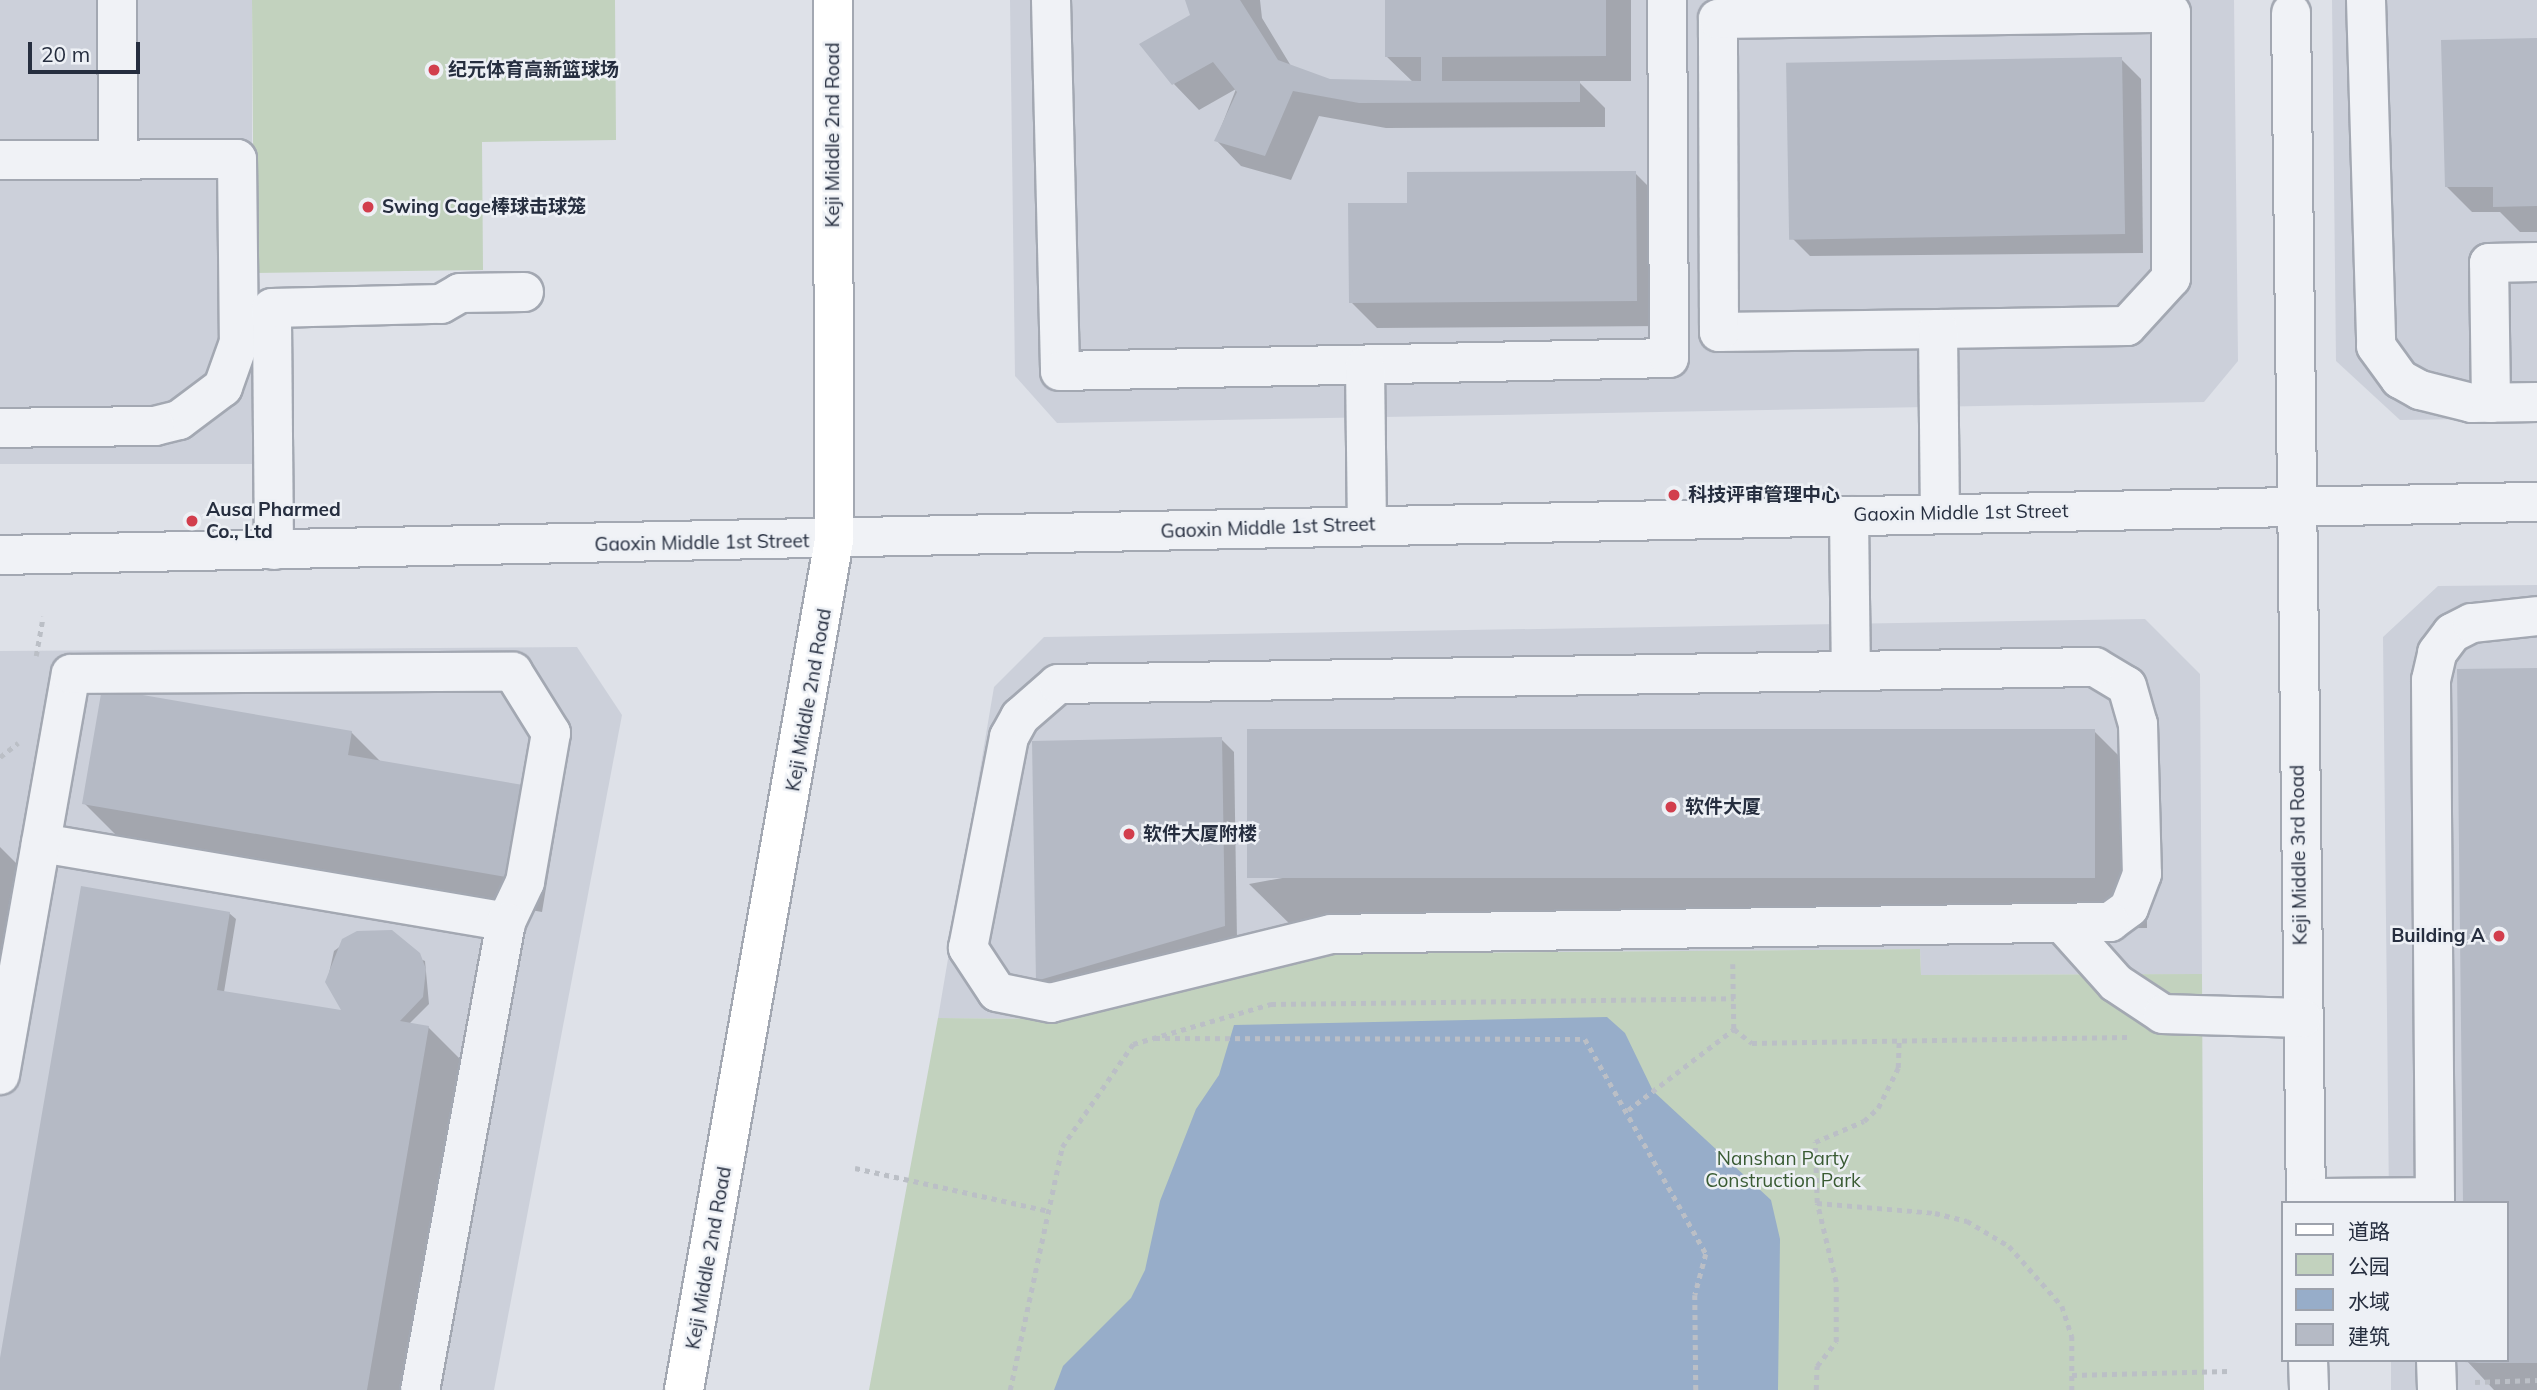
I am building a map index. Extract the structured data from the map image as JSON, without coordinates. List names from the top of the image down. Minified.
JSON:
{"streets":{"main road":["Keji Middle 2nd Road"],"street":["Gaoxin Middle 1st Street","Keji Middle 3rd Road"]},"crossings":[["Keji Middle 2nd Road","Gaoxin Middle 1st Street"],["Gaoxin Middle 1st Street","Keji Middle 3rd Road"]],"parks":["Nanshan Party Construction Park"],"places":["纪元体育高新篮球场","Swing Cage棒球击球笼","科技评审管理中心","Ausa Pharmed Co., Ltd","软件大厦","软件大厦附楼","Building A"],"legend":["道路","公园","水域","建筑"],"scale_bar":"20 m"}
